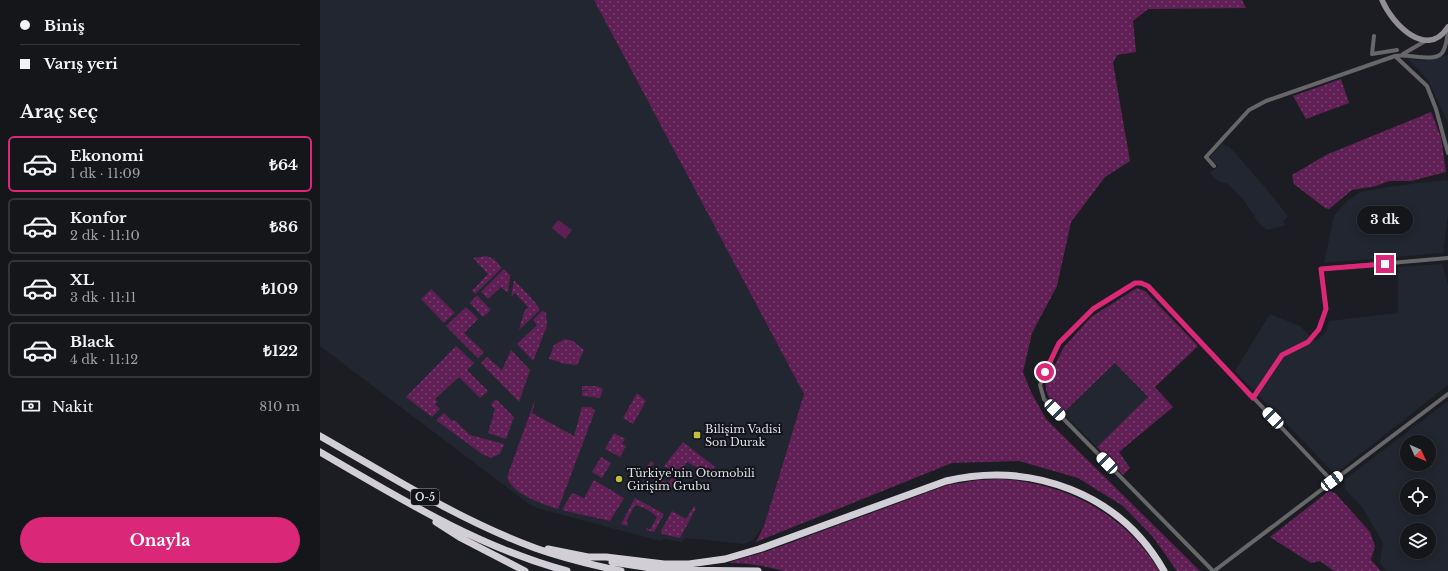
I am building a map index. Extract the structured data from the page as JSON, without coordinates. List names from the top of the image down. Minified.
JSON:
{"streets":{"highway":["O-5"]},"places":{"transit":["Bilişim Vadisi Son Durak"],"other":["Türkiye'nin Otomobili Girişim Grubu"]},"north":"bottom right","page":{"banner":["Biniş","Varış yeri"],"heading":"Araç seç","list":[{"name":"Ekonomi","note":"1 dk · 11:09","value":"₺64"},{"name":"Konfor","note":"2 dk · 11:10","value":"₺86"},{"name":"XL","note":"3 dk · 11:11","value":"₺109"},{"name":"Black","note":"4 dk · 11:12","value":"₺122"}],"bubble":"3 dk","pay":["Nakit","810 m"],"buttons":"Onayla"}}
